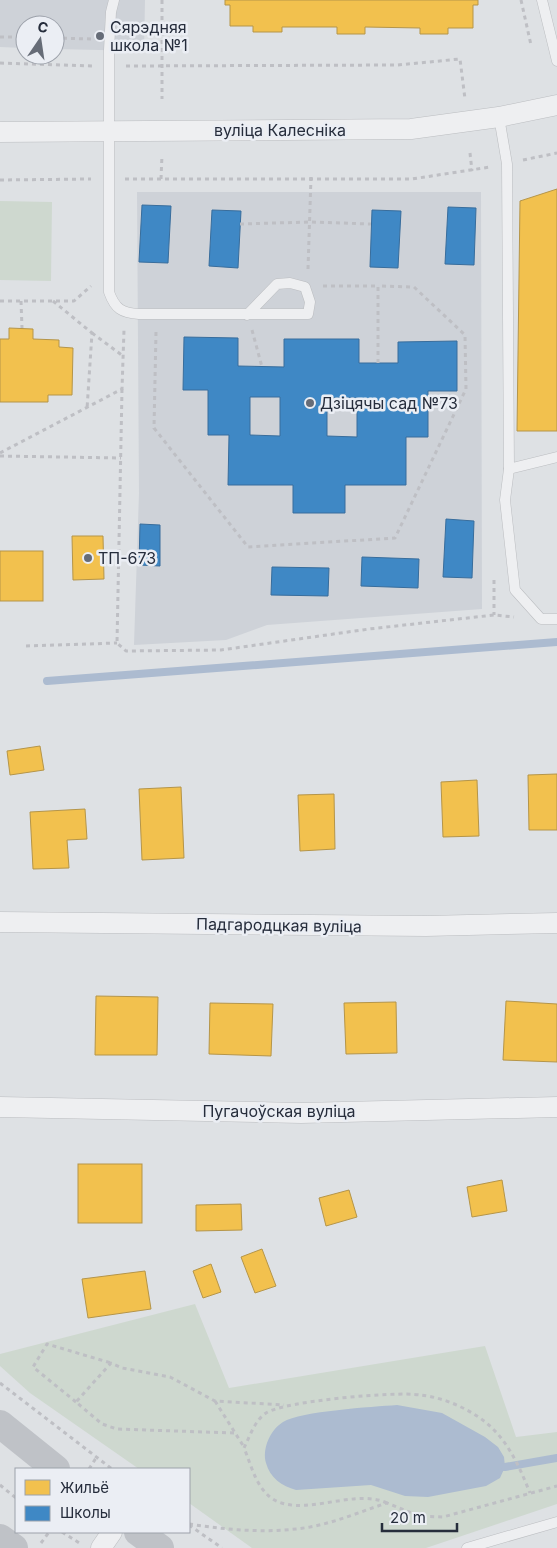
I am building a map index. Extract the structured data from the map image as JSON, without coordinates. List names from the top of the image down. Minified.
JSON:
{"streets":{"street":["вуліца Калесніка","Падгародцкая вуліца","Пугачоўская вуліца"]},"places":["Сярэдняя школа №1","Дзіцячы сад №73","ТП-673"],"legend":["Жильё","Школы"],"scale_bar":"20 m","north":"top"}
